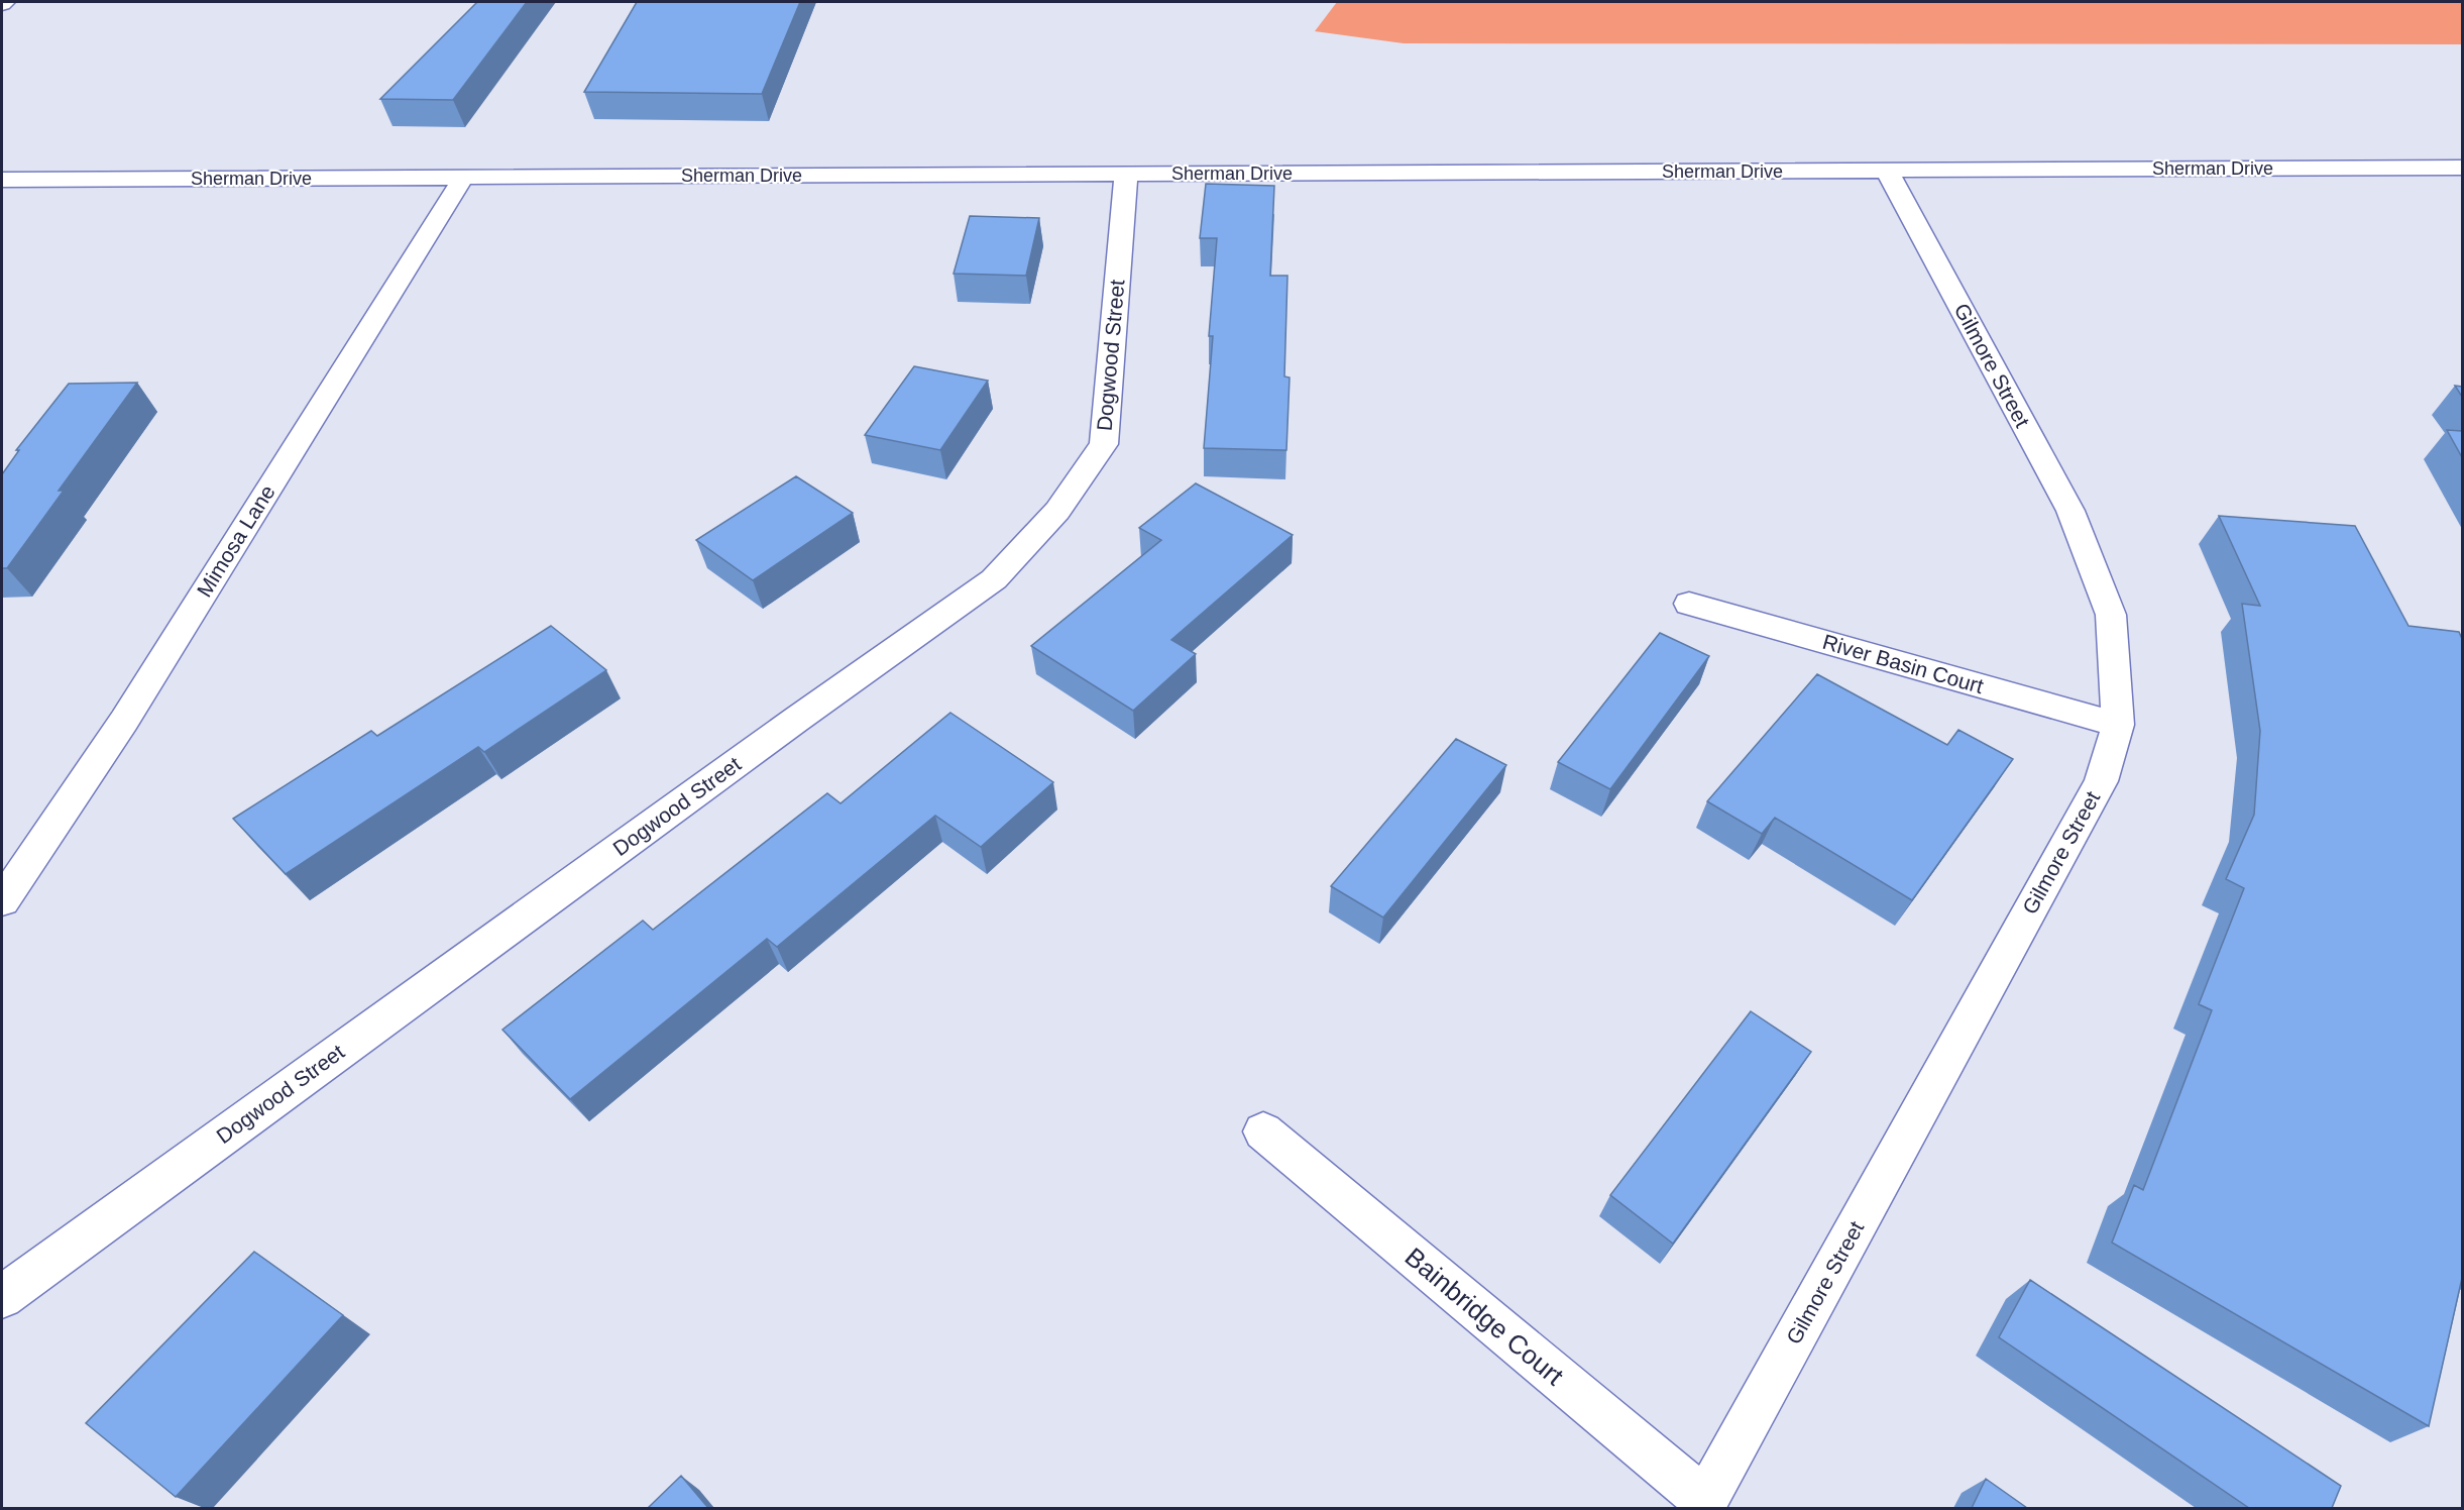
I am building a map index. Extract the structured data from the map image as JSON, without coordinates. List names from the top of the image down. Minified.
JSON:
{"streets":{"street":["Sherman Drive","Dogwood Street","Gilmore Street","Mimosa Lane","River Basin Court","Bainbridge Court"]},"crossings":[["Sherman Drive","Dogwood Street"],["Sherman Drive","Gilmore Street"],["Sherman Drive","Mimosa Lane"],["Gilmore Street","River Basin Court"],["Gilmore Street","Bainbridge Court"]]}
